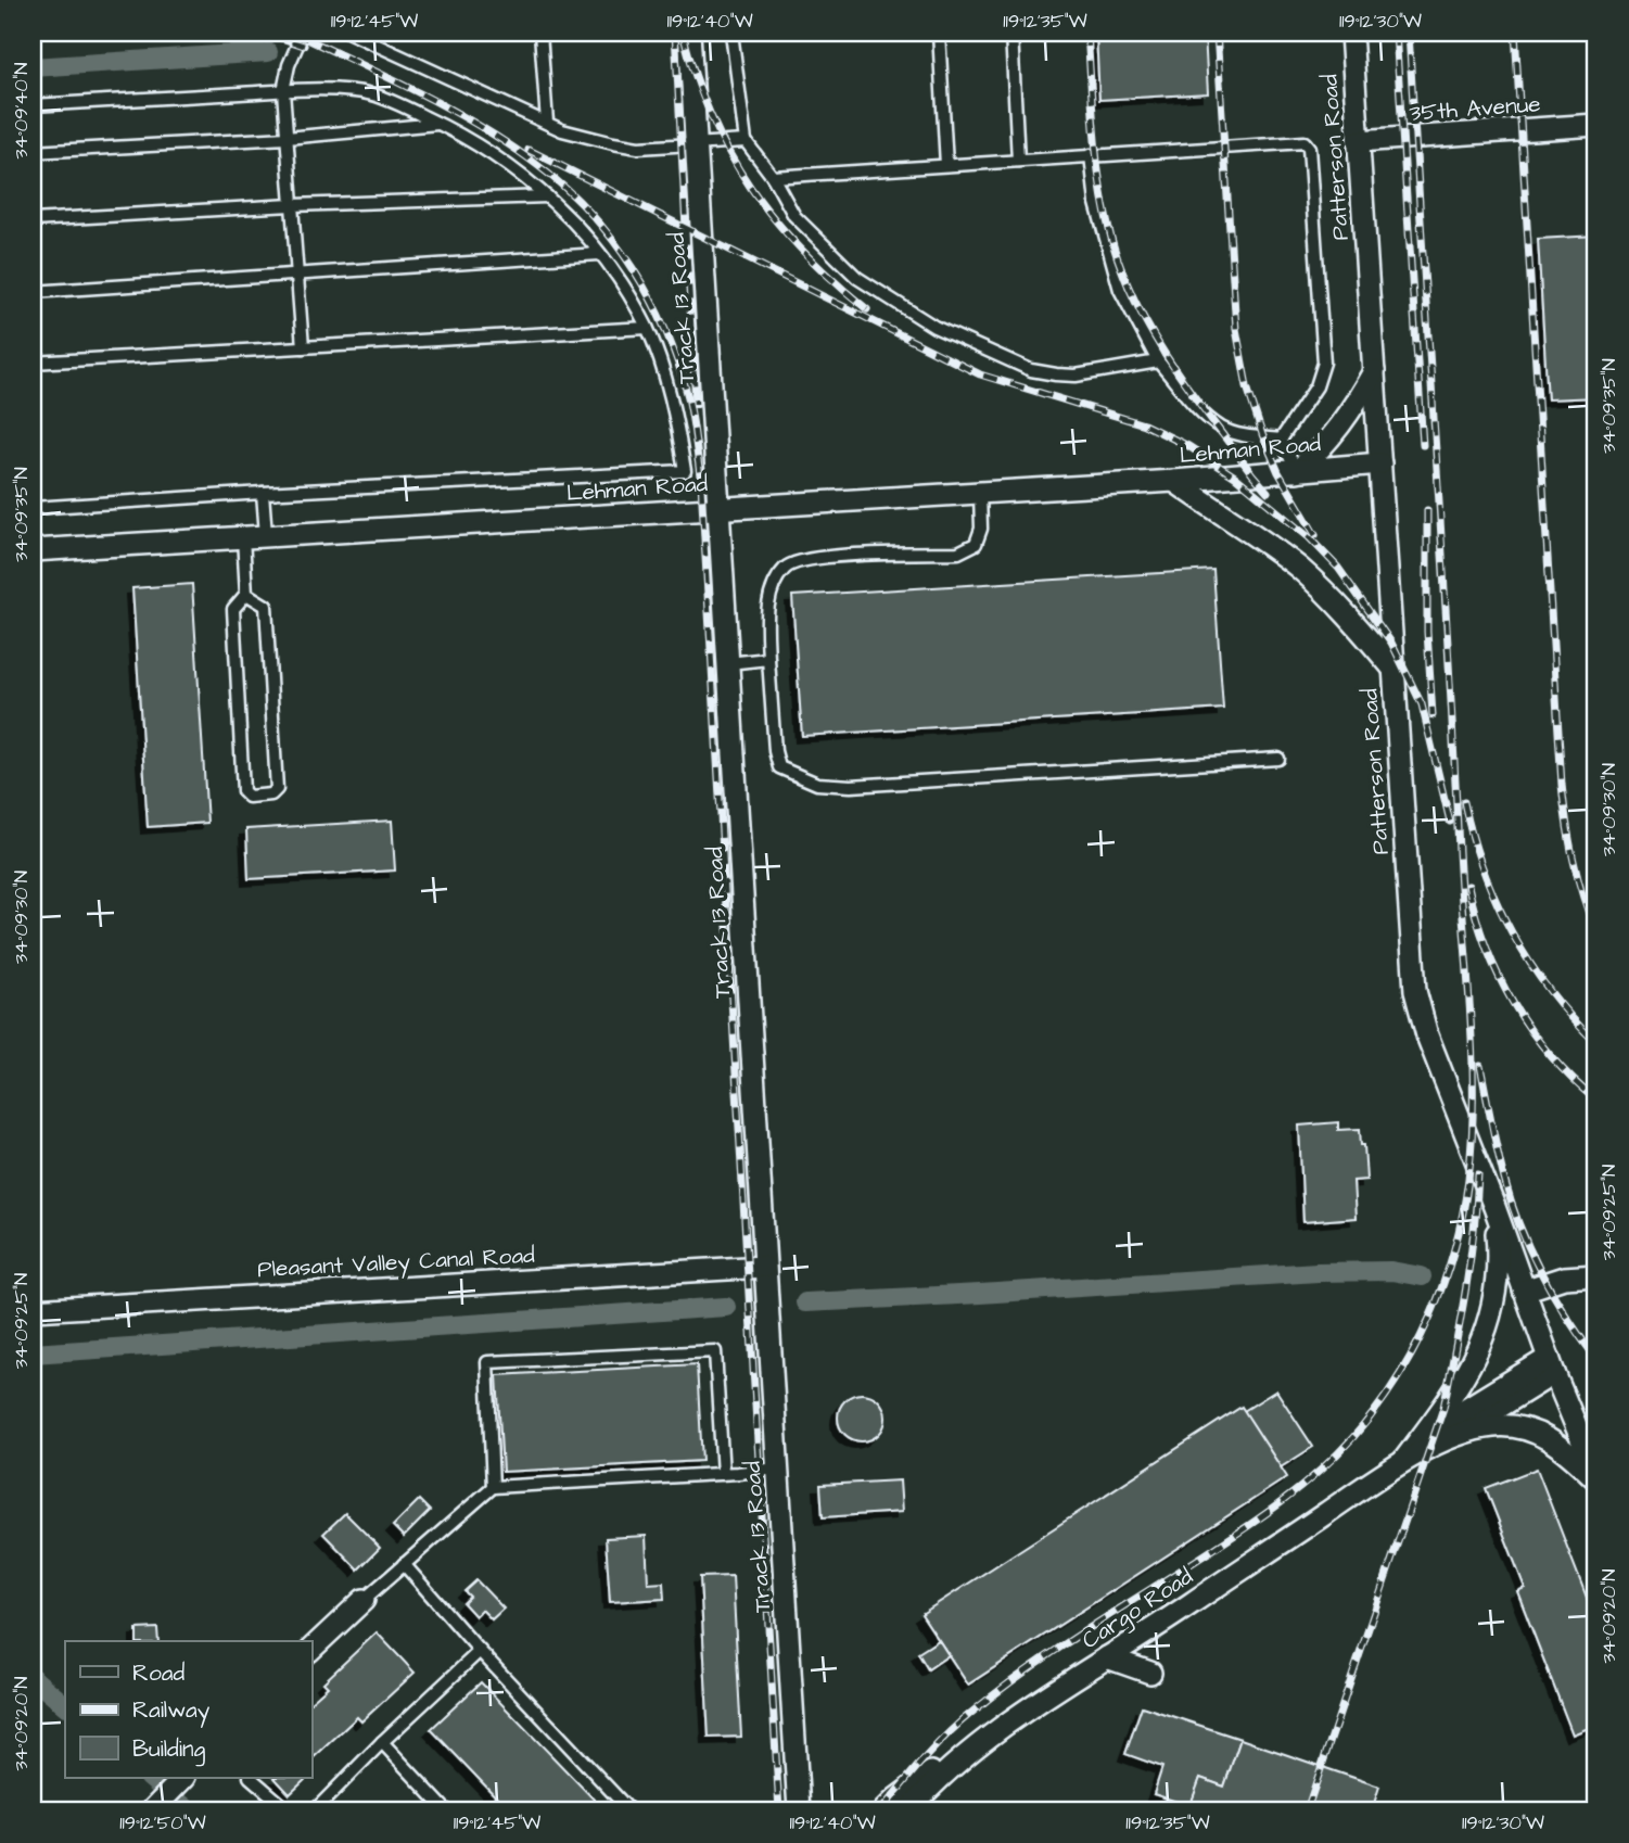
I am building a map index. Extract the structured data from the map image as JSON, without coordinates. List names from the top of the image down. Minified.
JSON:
{"streets":{"street":["35th Avenue","Patterson Road","Track 13 Road","Lehman Road","Pleasant Valley Canal Road","Cargo Road"]},"crossings":[["35th Avenue","Patterson Road"],["Patterson Road","Lehman Road"],["Patterson Road","Cargo Road"],["Track 13 Road","Lehman Road"],["Track 13 Road","Pleasant Valley Canal Road"]],"legend":["Road","Railway","Building"],"coordinates":["119°12'45\"W","119°12'40\"W","119°12'35\"W","119°12'30\"W","34°09'40\"N","34°09'35\"N","34°09'30\"N","34°09'25\"N","34°09'20\"N","119°12'50\"W"]}
